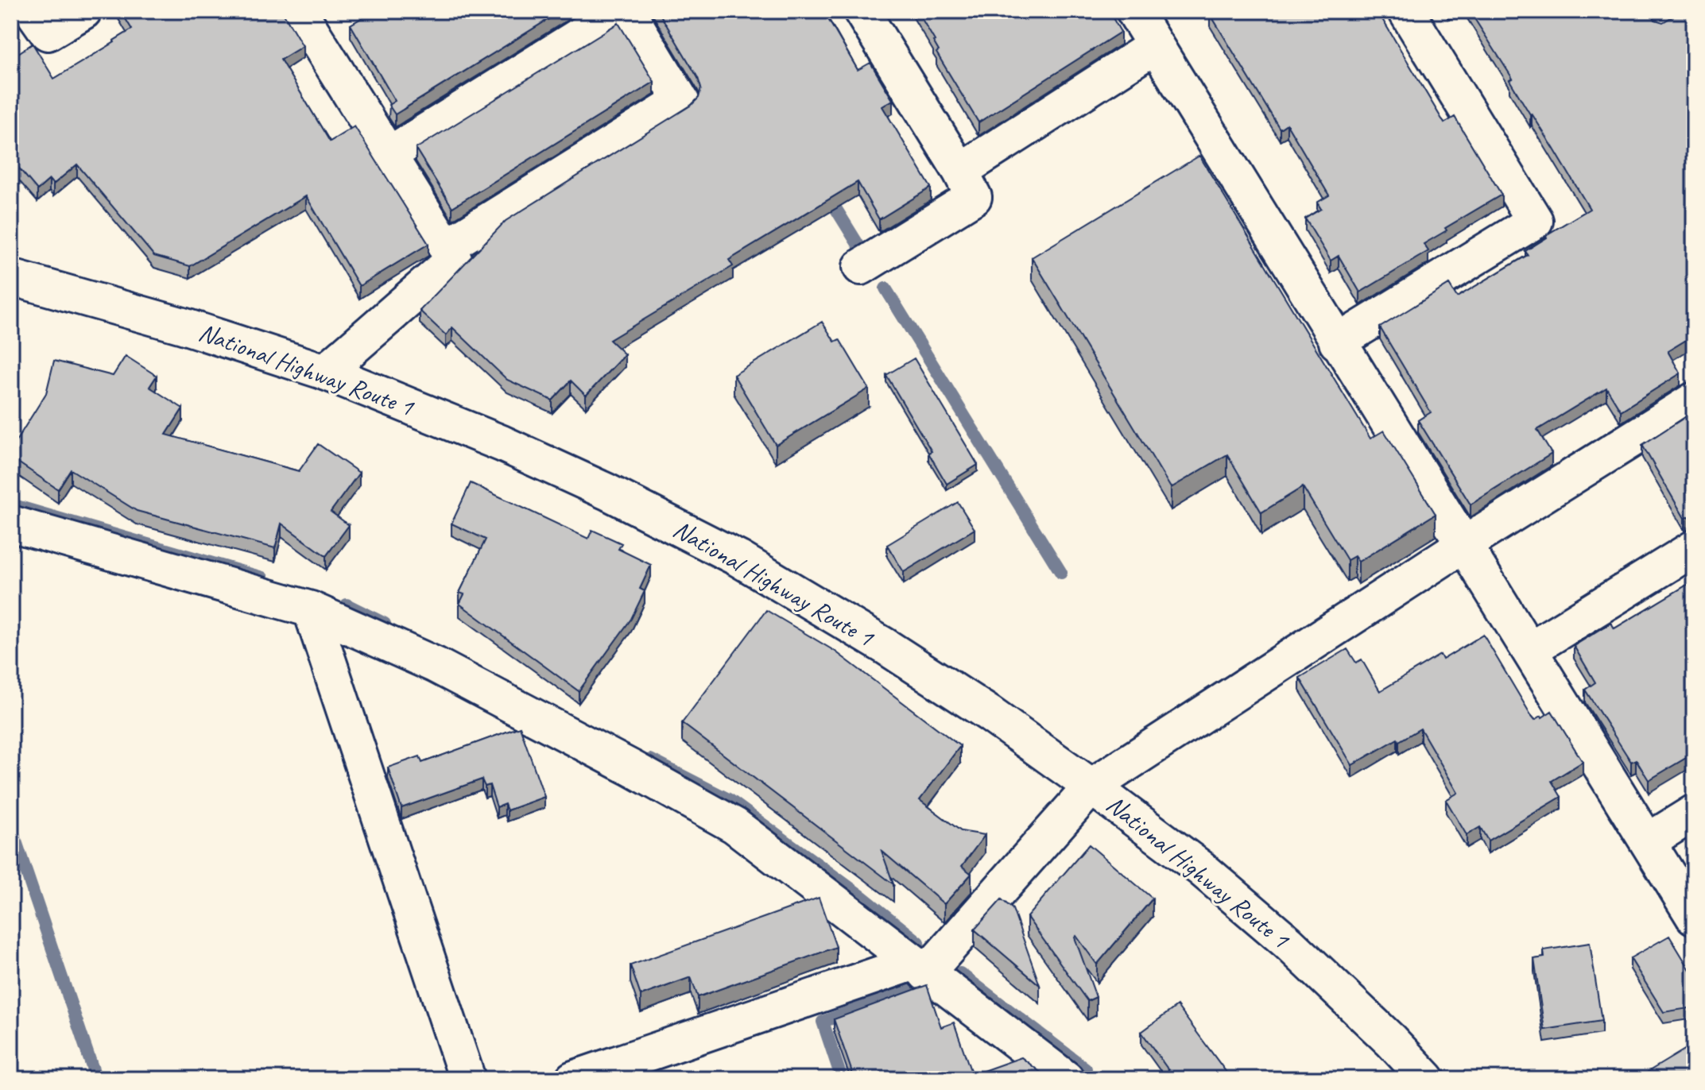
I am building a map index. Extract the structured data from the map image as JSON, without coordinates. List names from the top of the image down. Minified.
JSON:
{"streets":{"main road":["National Highway Route 1"]}}
